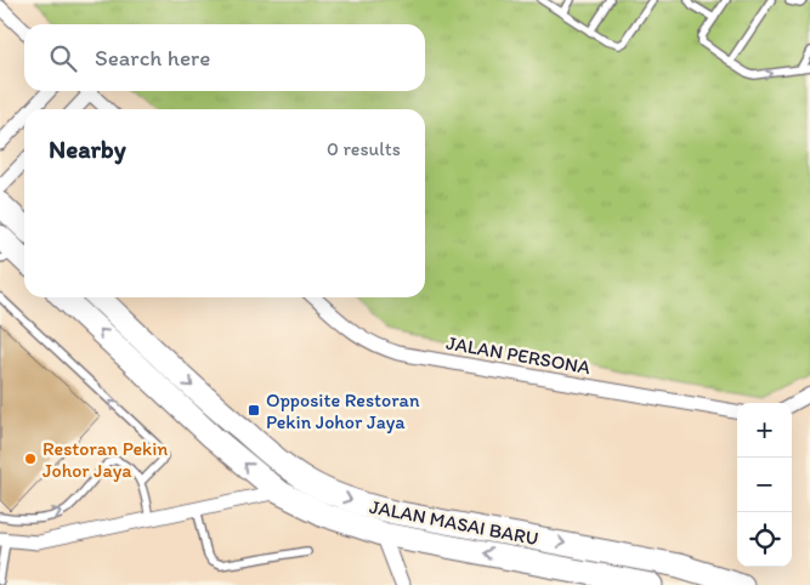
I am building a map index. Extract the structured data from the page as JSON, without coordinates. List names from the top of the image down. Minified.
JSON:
{"streets":{"main road":["JALAN MASAI BARU"],"street":["JALAN PERSONA"]},"places":{"transit":["Opposite Restoran Pekin Johor Jaya"],"other":["Restoran Pekin Johor Jaya"]},"page":{"search":"Search here","heading":["Nearby","0 results"],"map_buttons":["+","−"]}}
